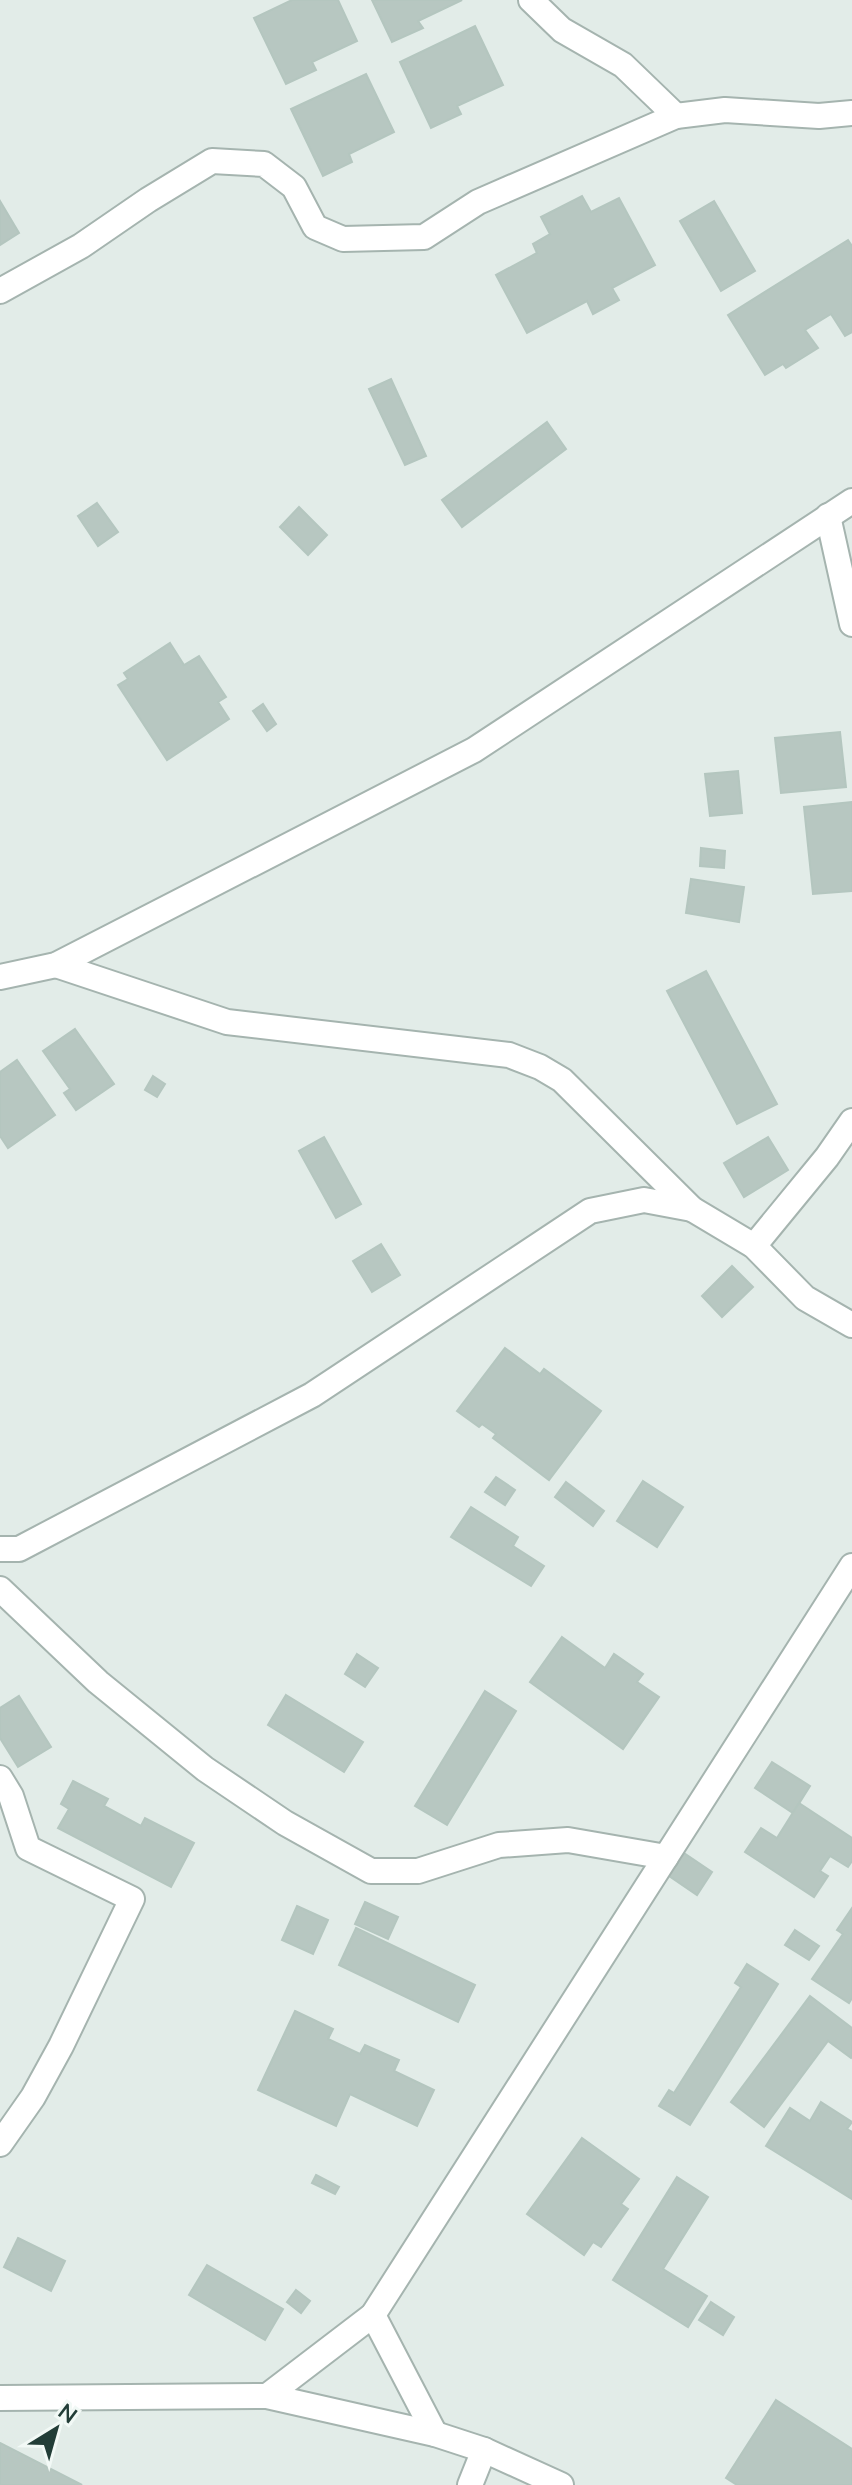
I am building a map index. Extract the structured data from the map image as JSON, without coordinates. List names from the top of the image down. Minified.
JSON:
{"north":"top right"}
